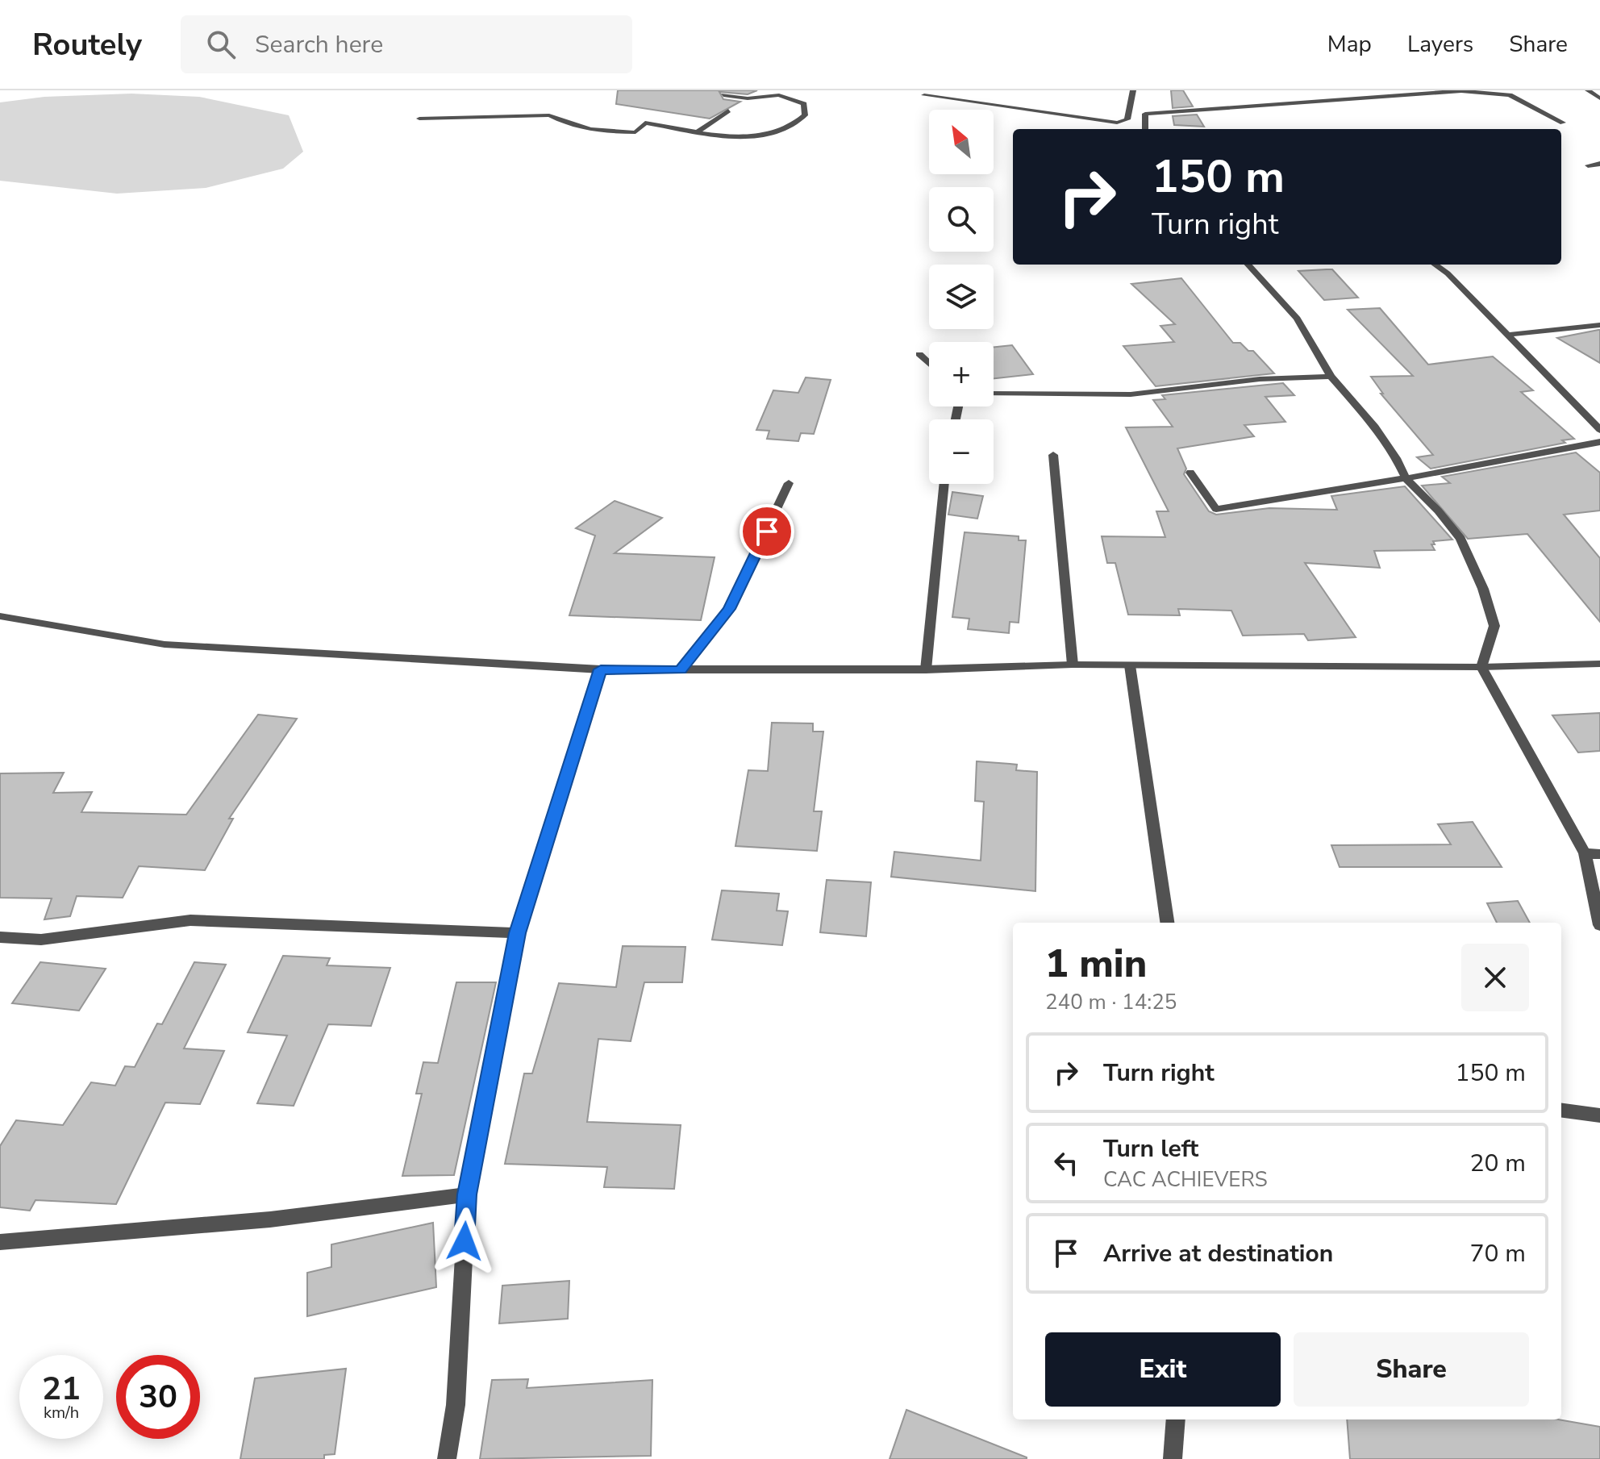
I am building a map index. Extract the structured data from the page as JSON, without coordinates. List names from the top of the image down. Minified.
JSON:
{"north":"top left","page":{"header":"Routely","search":"Search here","nav":["Map","Layers","Share"],"map_buttons":["+","−"],"turn":["150 m","Turn right"],"heading":["1 min","240 m · 14:25"],"list":[{"name":"Turn right","value":"150 m"},{"name":"Turn left","note":"CAC ACHIEVERS","value":"20 m"},{"name":"Arrive at destination","value":"70 m"}],"buttons":["Exit","Share"],"speed":"21 km/h","limit":"30"}}
